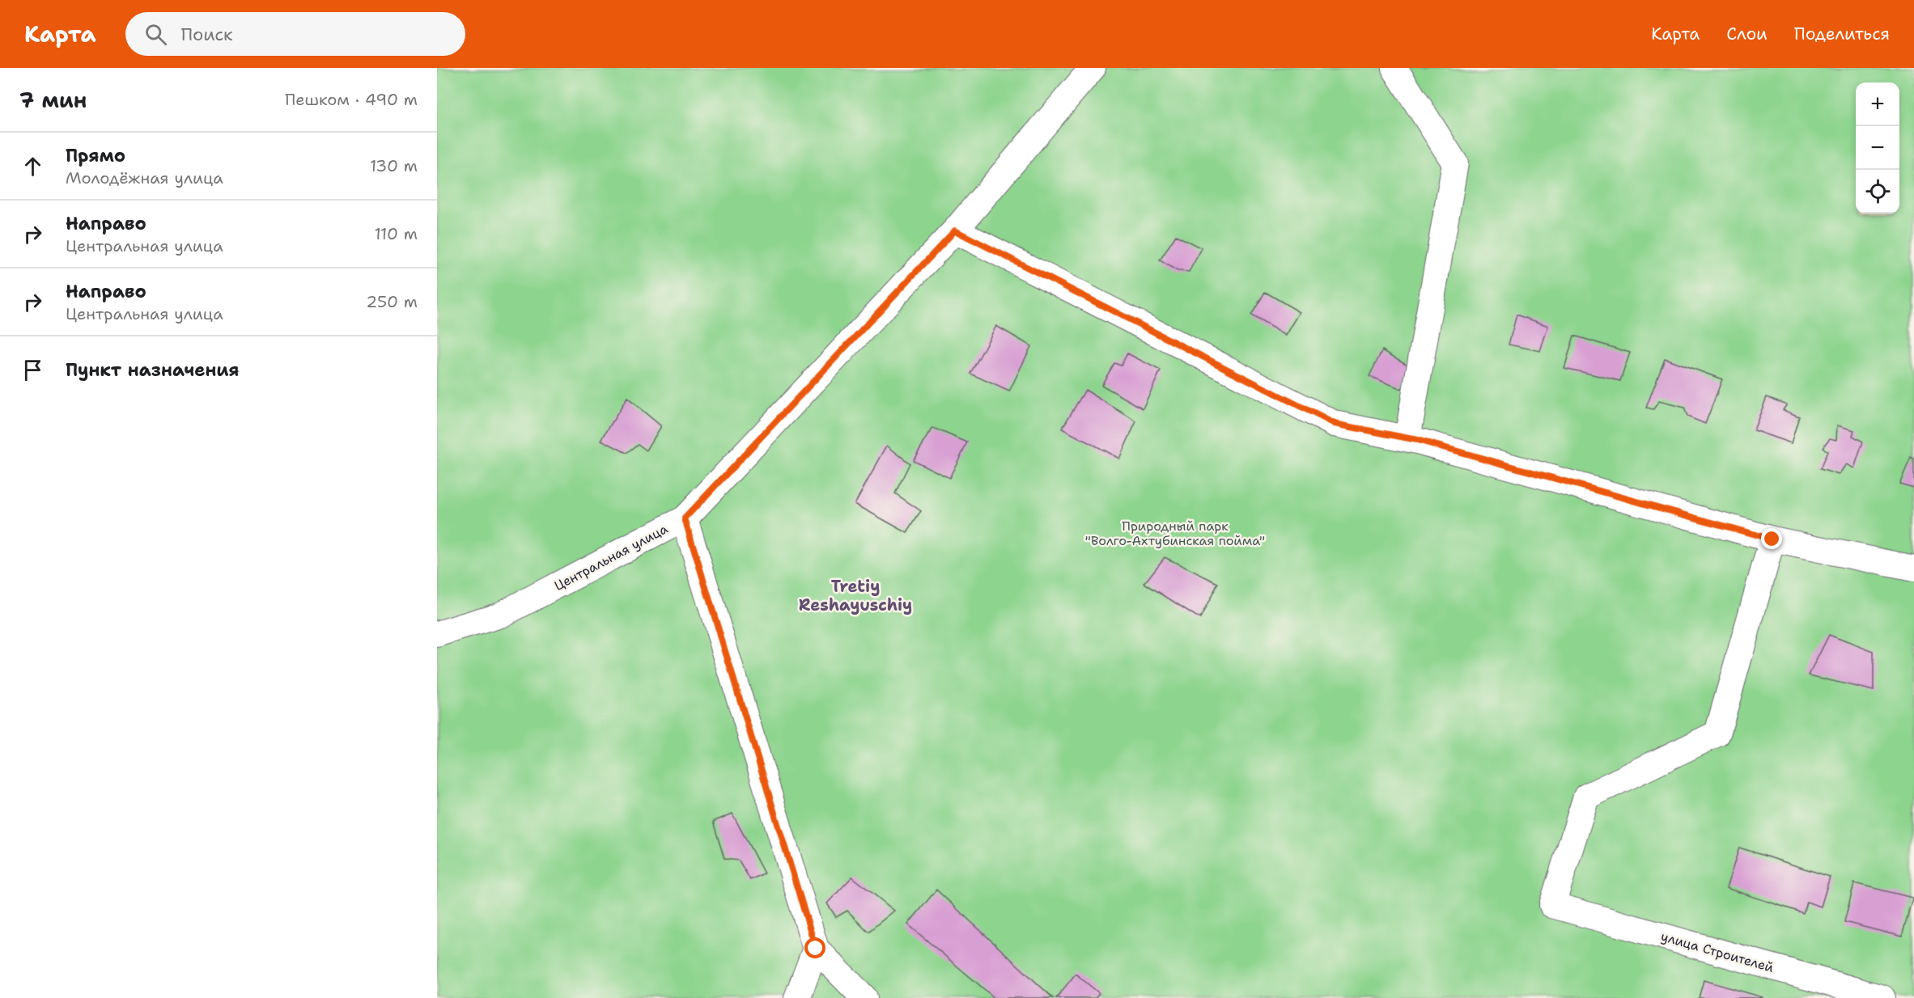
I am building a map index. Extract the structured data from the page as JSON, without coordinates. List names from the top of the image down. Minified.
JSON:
{"streets":{"street":["Центральная улица","улица Строителей"]},"districts":["Tretiy Reshayuschiy"],"parks":["Природный парк \"Волго-Ахтубинская пойма\""],"page":{"header":"Карта","search":"Поиск","nav":["Карта","Слои","Поделиться"],"heading":["7 мин","Пешком · 490 m"],"map_buttons":["+","−"],"list":[["Прямо","Молодёжная улица","130 m"],["Направо","Центральная улица","110 m"],["Направо","Центральная улица","250 m"],"Пункт назначения"]}}
